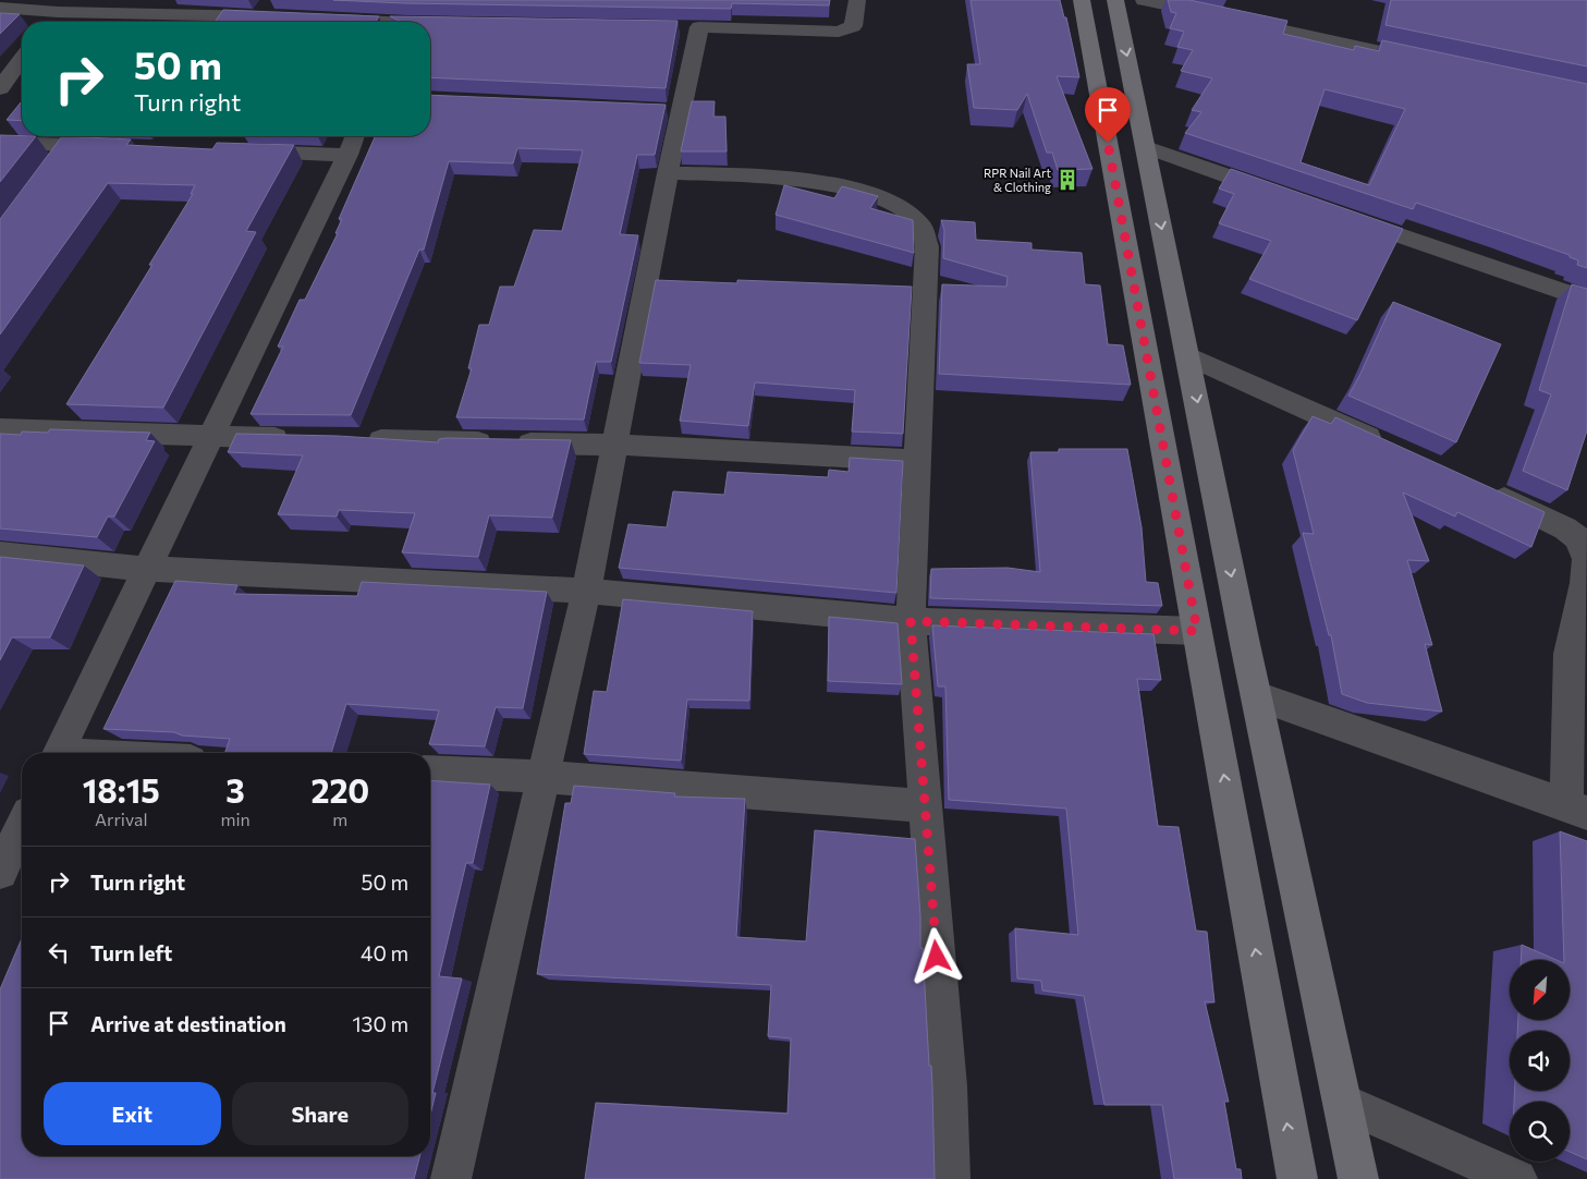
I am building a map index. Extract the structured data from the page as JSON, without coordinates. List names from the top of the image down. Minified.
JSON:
{"places":{"building":["RPR Nail Art & Clothing"]},"north":"bottom left","page":{"turn":["50 m","Turn right"],"eta":["18:15","Arrival","3","min","220","m"],"list":[{"name":"Turn right","value":"50 m"},{"name":"Turn left","value":"40 m"},{"name":"Arrive at destination","value":"130 m"}],"buttons":["Exit","Share"]}}
